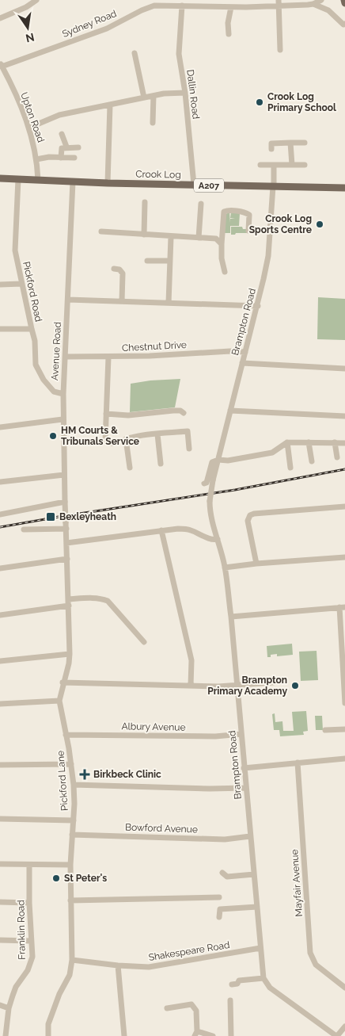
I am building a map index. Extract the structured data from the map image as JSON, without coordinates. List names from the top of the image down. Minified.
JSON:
{"streets":{"main road":["Crook Log","A207"],"street":["Sydney Road","Dallin Road","Upton Road","Pickford Road","Brampton Road","Chestnut Drive","Avenue Road","Albury Avenue","Pickford Lane","Bowford Avenue","Mayfair Avenue","Franklin Road","Shakespeare Road"]},"crossings":[["Sydney Road","Dallin Road"],["Sydney Road","Upton Road"],["Dallin Road","Crook Log"],["Upton Road","Crook Log"],["Crook Log","A207"],["Crook Log","Pickford Road"],["Crook Log","Brampton Road"],["Crook Log","Avenue Road"],["A207","Pickford Road"],["Pickford Road","Avenue Road"],["Brampton Road","Chestnut Drive"],["Brampton Road","Albury Avenue"],["Brampton Road","Bowford Avenue"],["Brampton Road","Shakespeare Road"],["Chestnut Drive","Avenue Road"],["Avenue Road","Pickford Lane"],["Albury Avenue","Pickford Lane"],["Pickford Lane","Bowford Avenue"],["Pickford Lane","Shakespeare Road"]],"places":{"other":["Crook Log Primary School","Crook Log Sports Centre","HM Courts & Tribunals Service","Brampton Primary Academy","St Peter's"],"transit":["Bexleyheath"],"health":["Birkbeck Clinic"]},"north":"bottom"}
